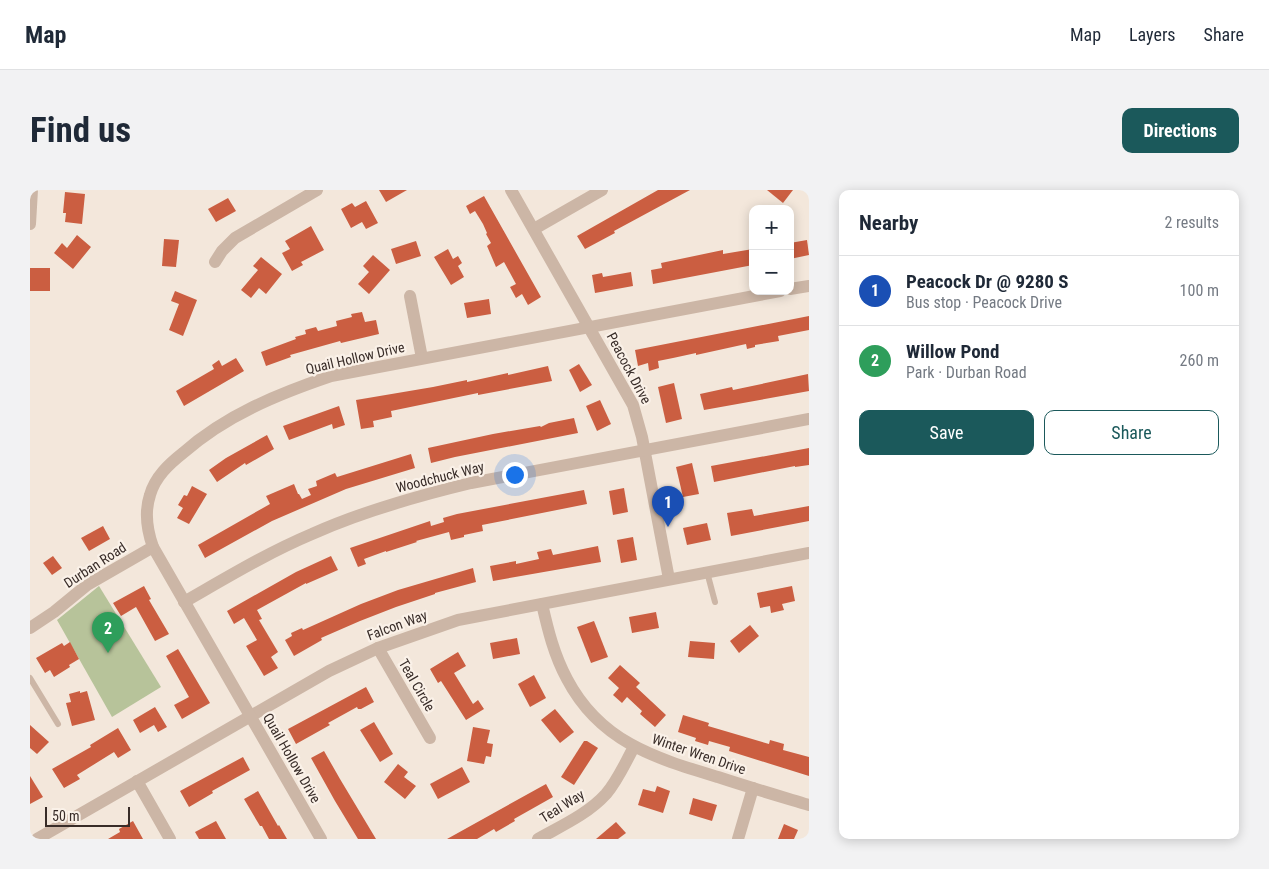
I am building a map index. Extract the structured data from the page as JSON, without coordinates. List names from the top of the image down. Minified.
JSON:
{"streets":{"street":["Quail Hollow Drive","Peacock Drive","Woodchuck Way","Durban Road","Falcon Way","Teal Circle","Winter Wren Drive","Teal Way"]},"crossings":[["Quail Hollow Drive","Peacock Drive"],["Quail Hollow Drive","Woodchuck Way"],["Quail Hollow Drive","Durban Road"],["Quail Hollow Drive","Falcon Way"],["Peacock Drive","Woodchuck Way"],["Peacock Drive","Falcon Way"],["Falcon Way","Teal Circle"],["Falcon Way","Winter Wren Drive"],["Winter Wren Drive","Teal Way"]],"scale_bar":"50 m","page":{"header":"Map","nav":["Map","Layers","Share"],"buttons":["Directions",["Save","Share"]],"title":"Find us","heading":["Nearby","2 results"],"map_buttons":["+","−"],"list":[{"mark":"1","name":"Peacock Dr @ 9280 S","note":"Bus stop · Peacock Drive","value":"100 m"},{"mark":"2","name":"Willow Pond","note":"Park · Durban Road","value":"260 m"}],"pins":["1","2"],"scale":"50 m"}}
